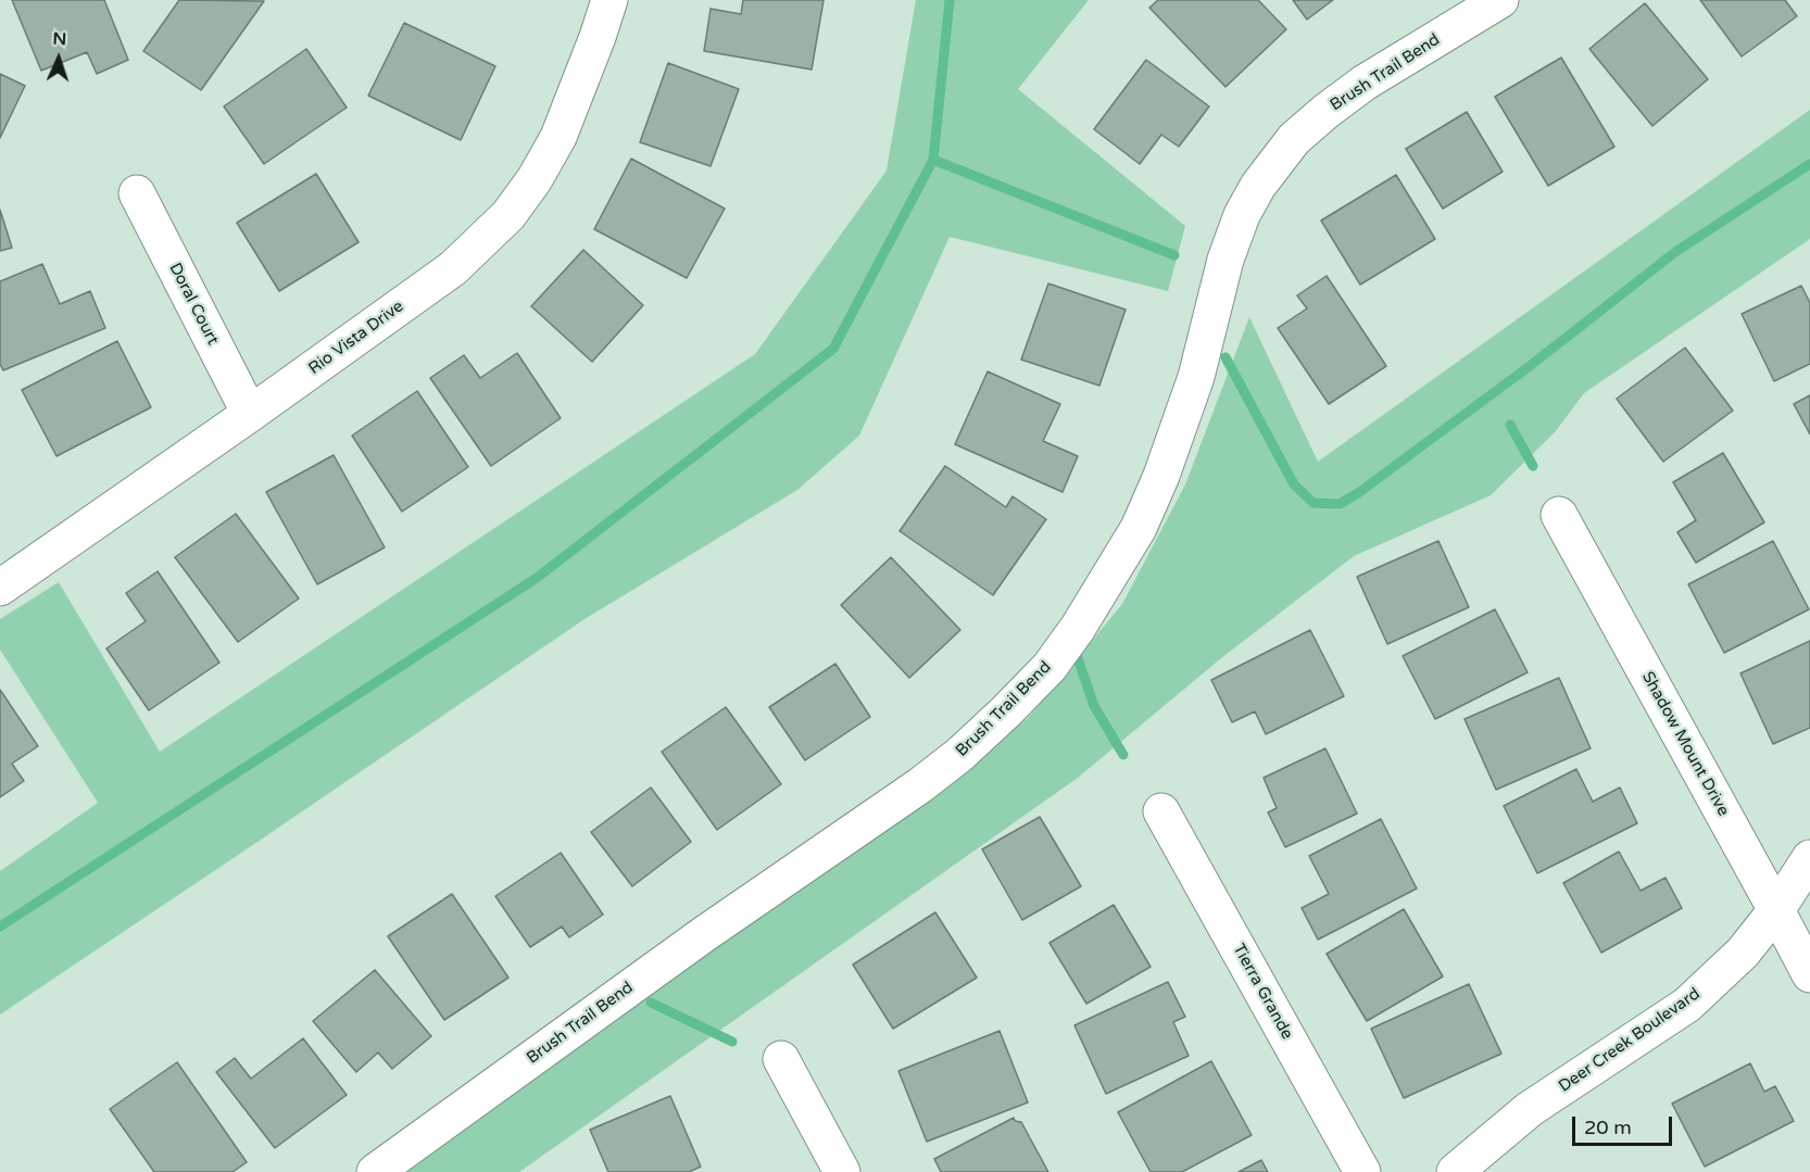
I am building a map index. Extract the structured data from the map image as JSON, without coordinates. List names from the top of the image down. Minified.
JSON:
{"streets":{"street":["Brush Trail Bend","Doral Court","Rio Vista Drive","Shadow Mount Drive","Tierra Grande","Deer Creek Boulevard"]},"crossings":[["Doral Court","Rio Vista Drive"],["Shadow Mount Drive","Deer Creek Boulevard"]],"scale_bar":"20 m","north":"top"}
